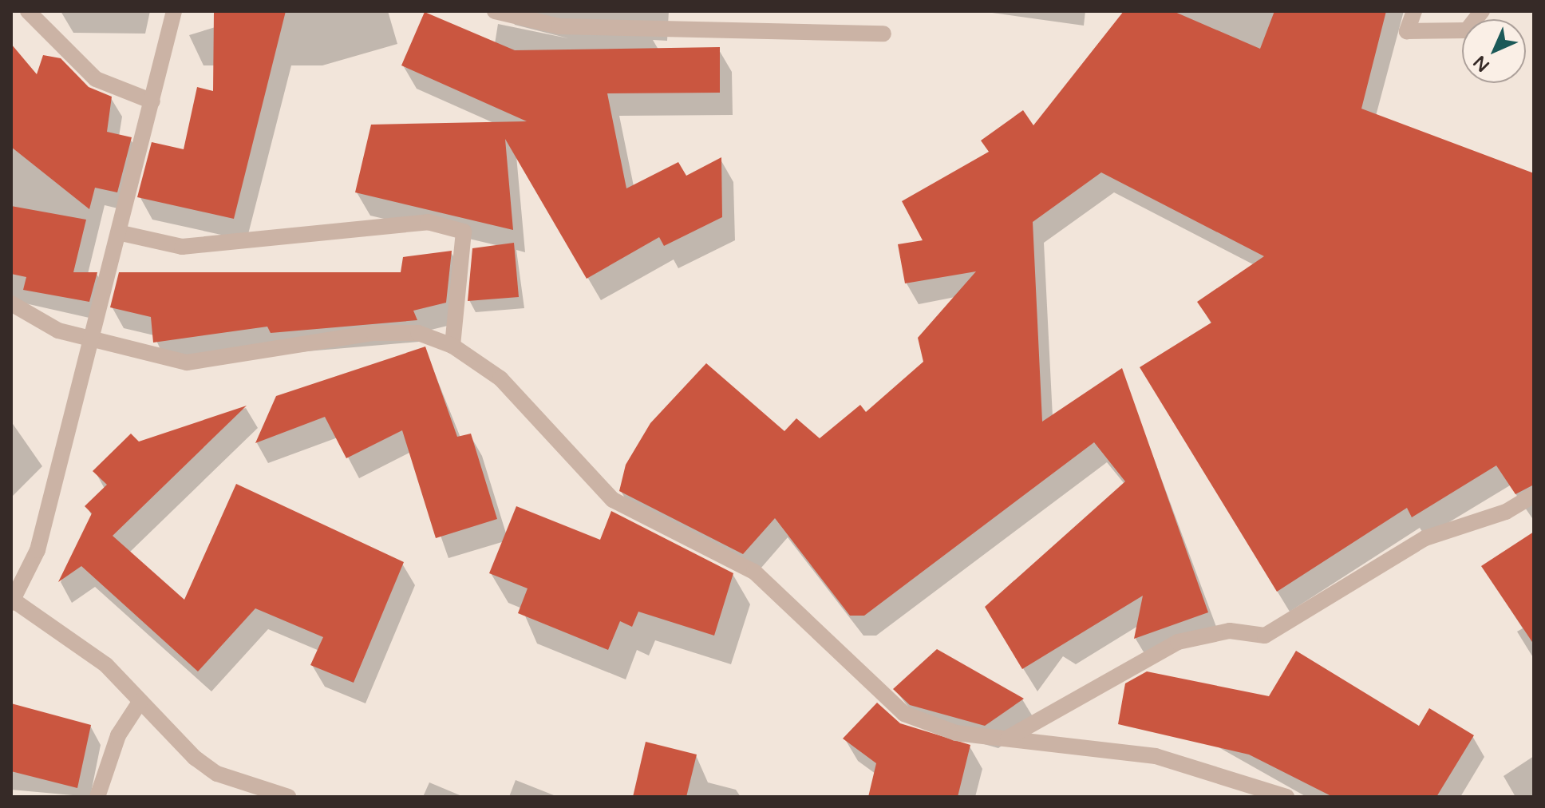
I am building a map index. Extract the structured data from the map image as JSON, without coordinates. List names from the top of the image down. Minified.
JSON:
{"north":"bottom left"}
